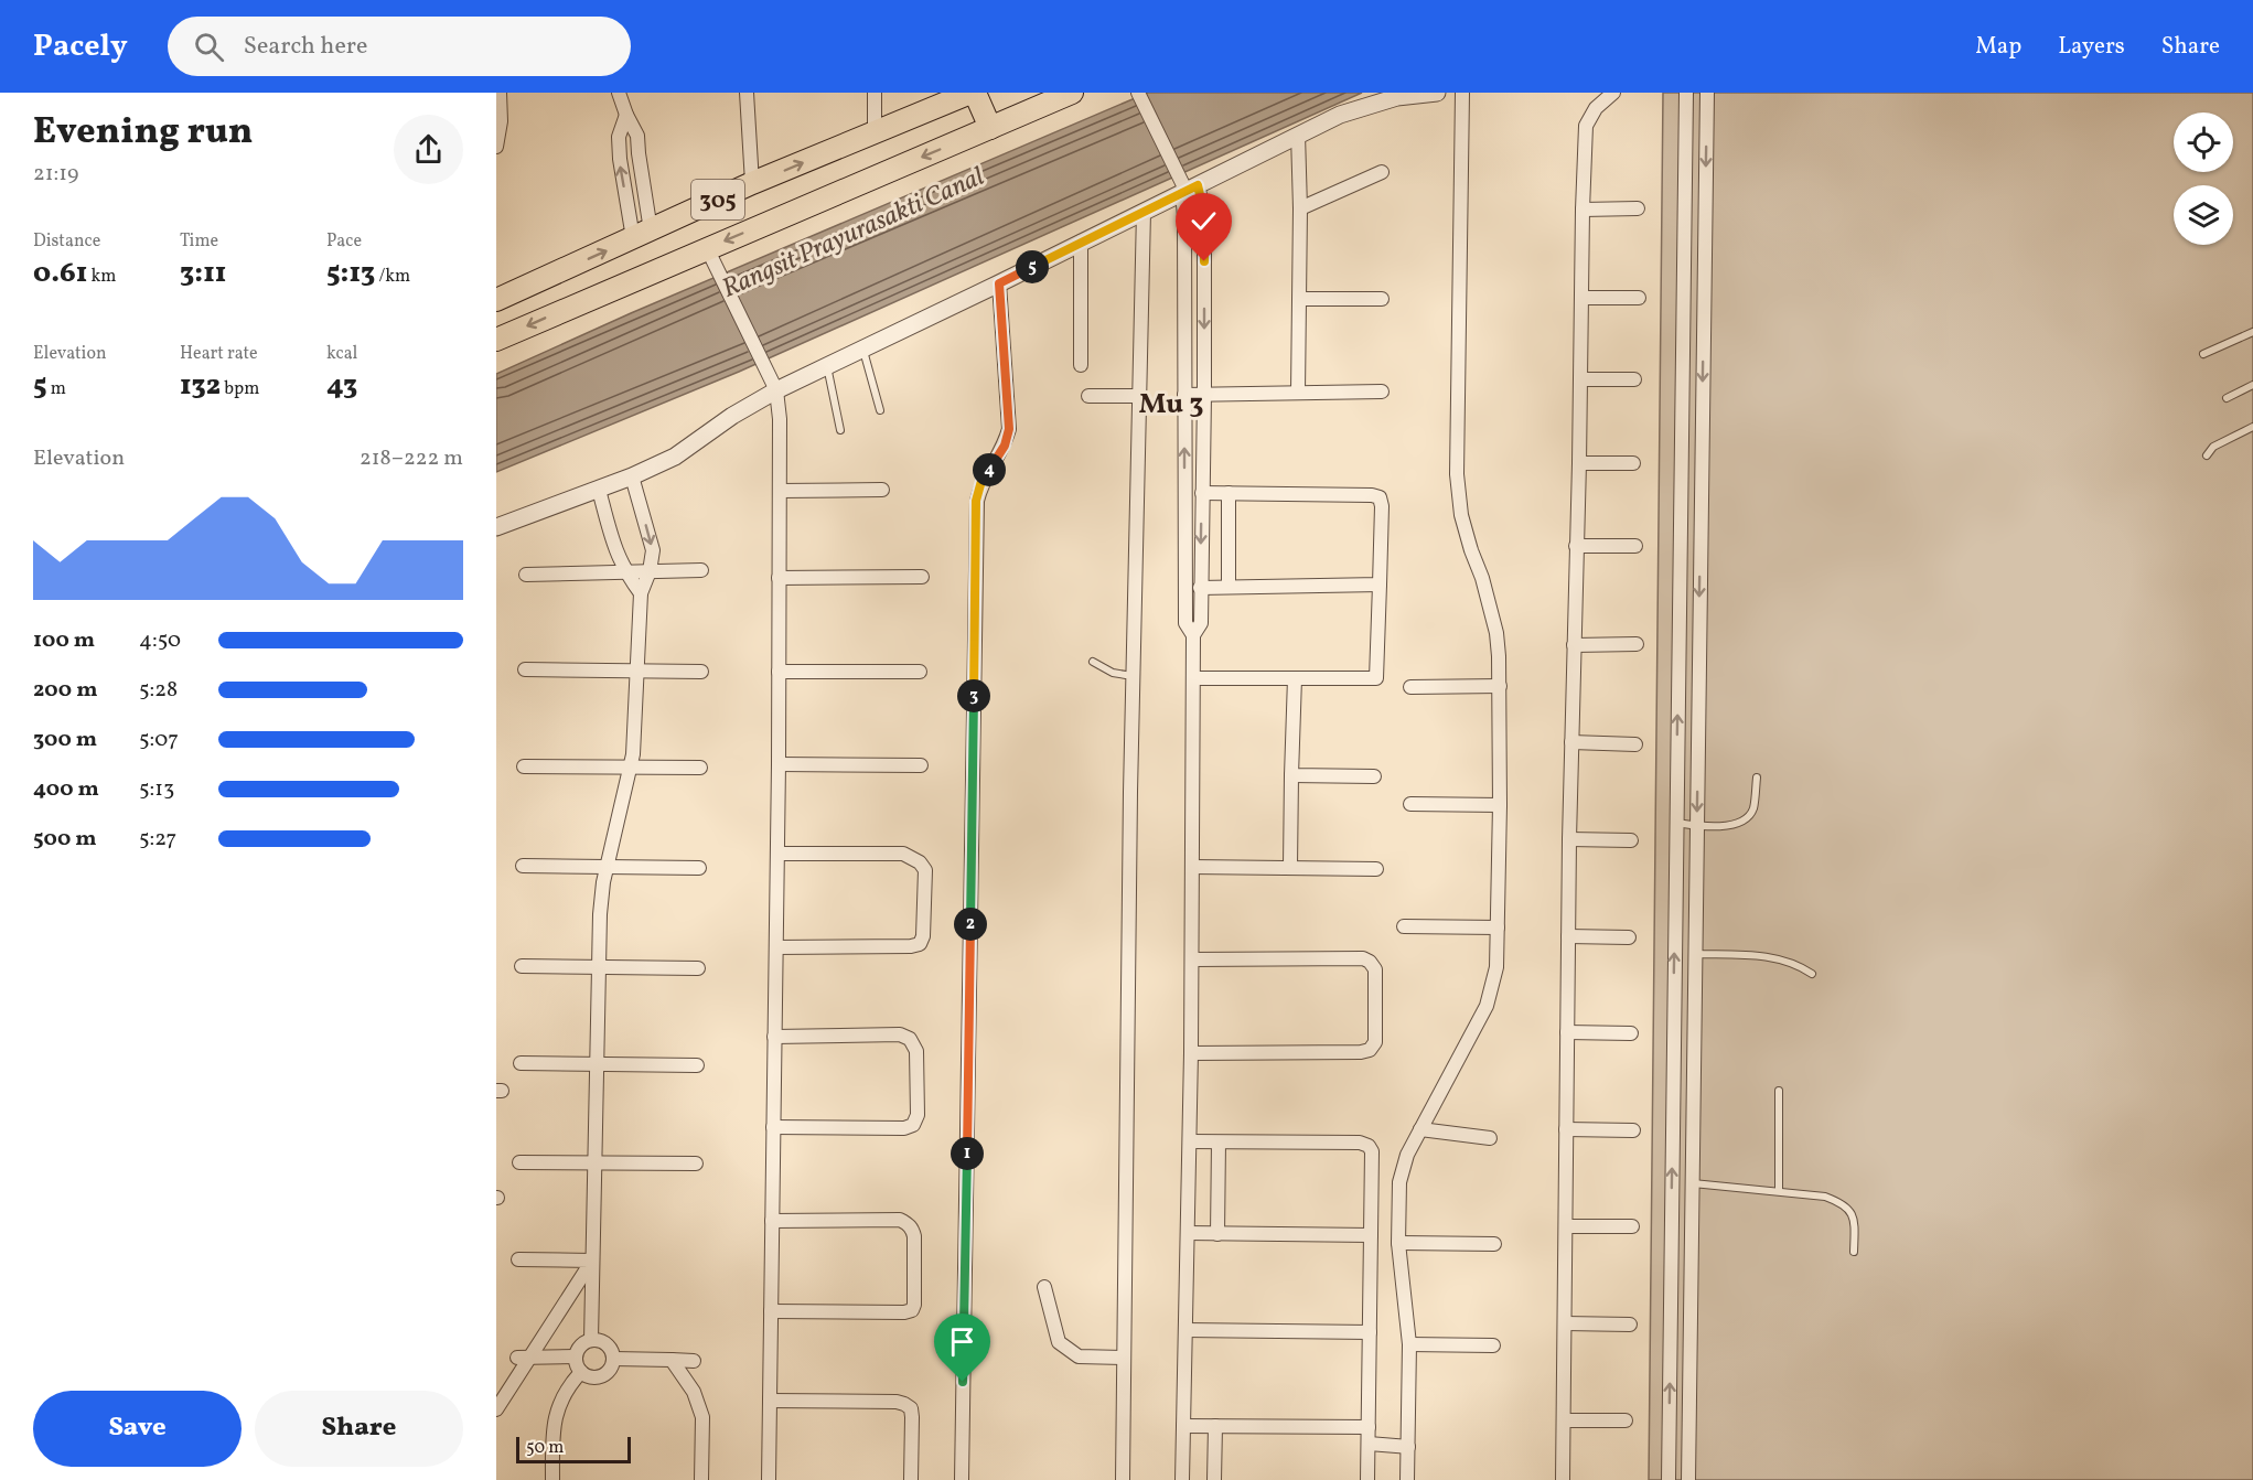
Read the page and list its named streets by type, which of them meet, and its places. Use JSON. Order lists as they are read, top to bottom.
{
  "streets": {
    "main road": ["305"]
  },
  "districts": ["Mu 3"],
  "water": ["Rangsit Prayurasakti Canal"],
  "scale_bar": "50 m",
  "page": {
    "header": "Pacely",
    "search": "Search here",
    "nav": ["Map", "Layers", "Share"],
    "heading": ["Evening run", "21:19"],
    "stats": [
      ["Distance", "0.61 km"],
      ["Time", "3:11"],
      ["Pace", "5:13 /km"],
      ["Elevation", "5 m"],
      ["Heart rate", "132 bpm"],
      ["kcal", "43"]
    ],
    "pins": [
      "5",
      "4",
      "3",
      "2",
      "1"
    ],
    "chart": ["Elevation", "218–222 m"],
    "list": [
      {
        "name": "100 m",
        "note": "4:50"
      },
      {
        "name": "200 m",
        "note": "5:28"
      },
      {
        "name": "300 m",
        "note": "5:07"
      },
      {
        "name": "400 m",
        "note": "5:13"
      },
      {
        "name": "500 m",
        "note": "5:27"
      }
    ],
    "buttons": ["Save", "Share"],
    "scale": "50 m"
  }
}
